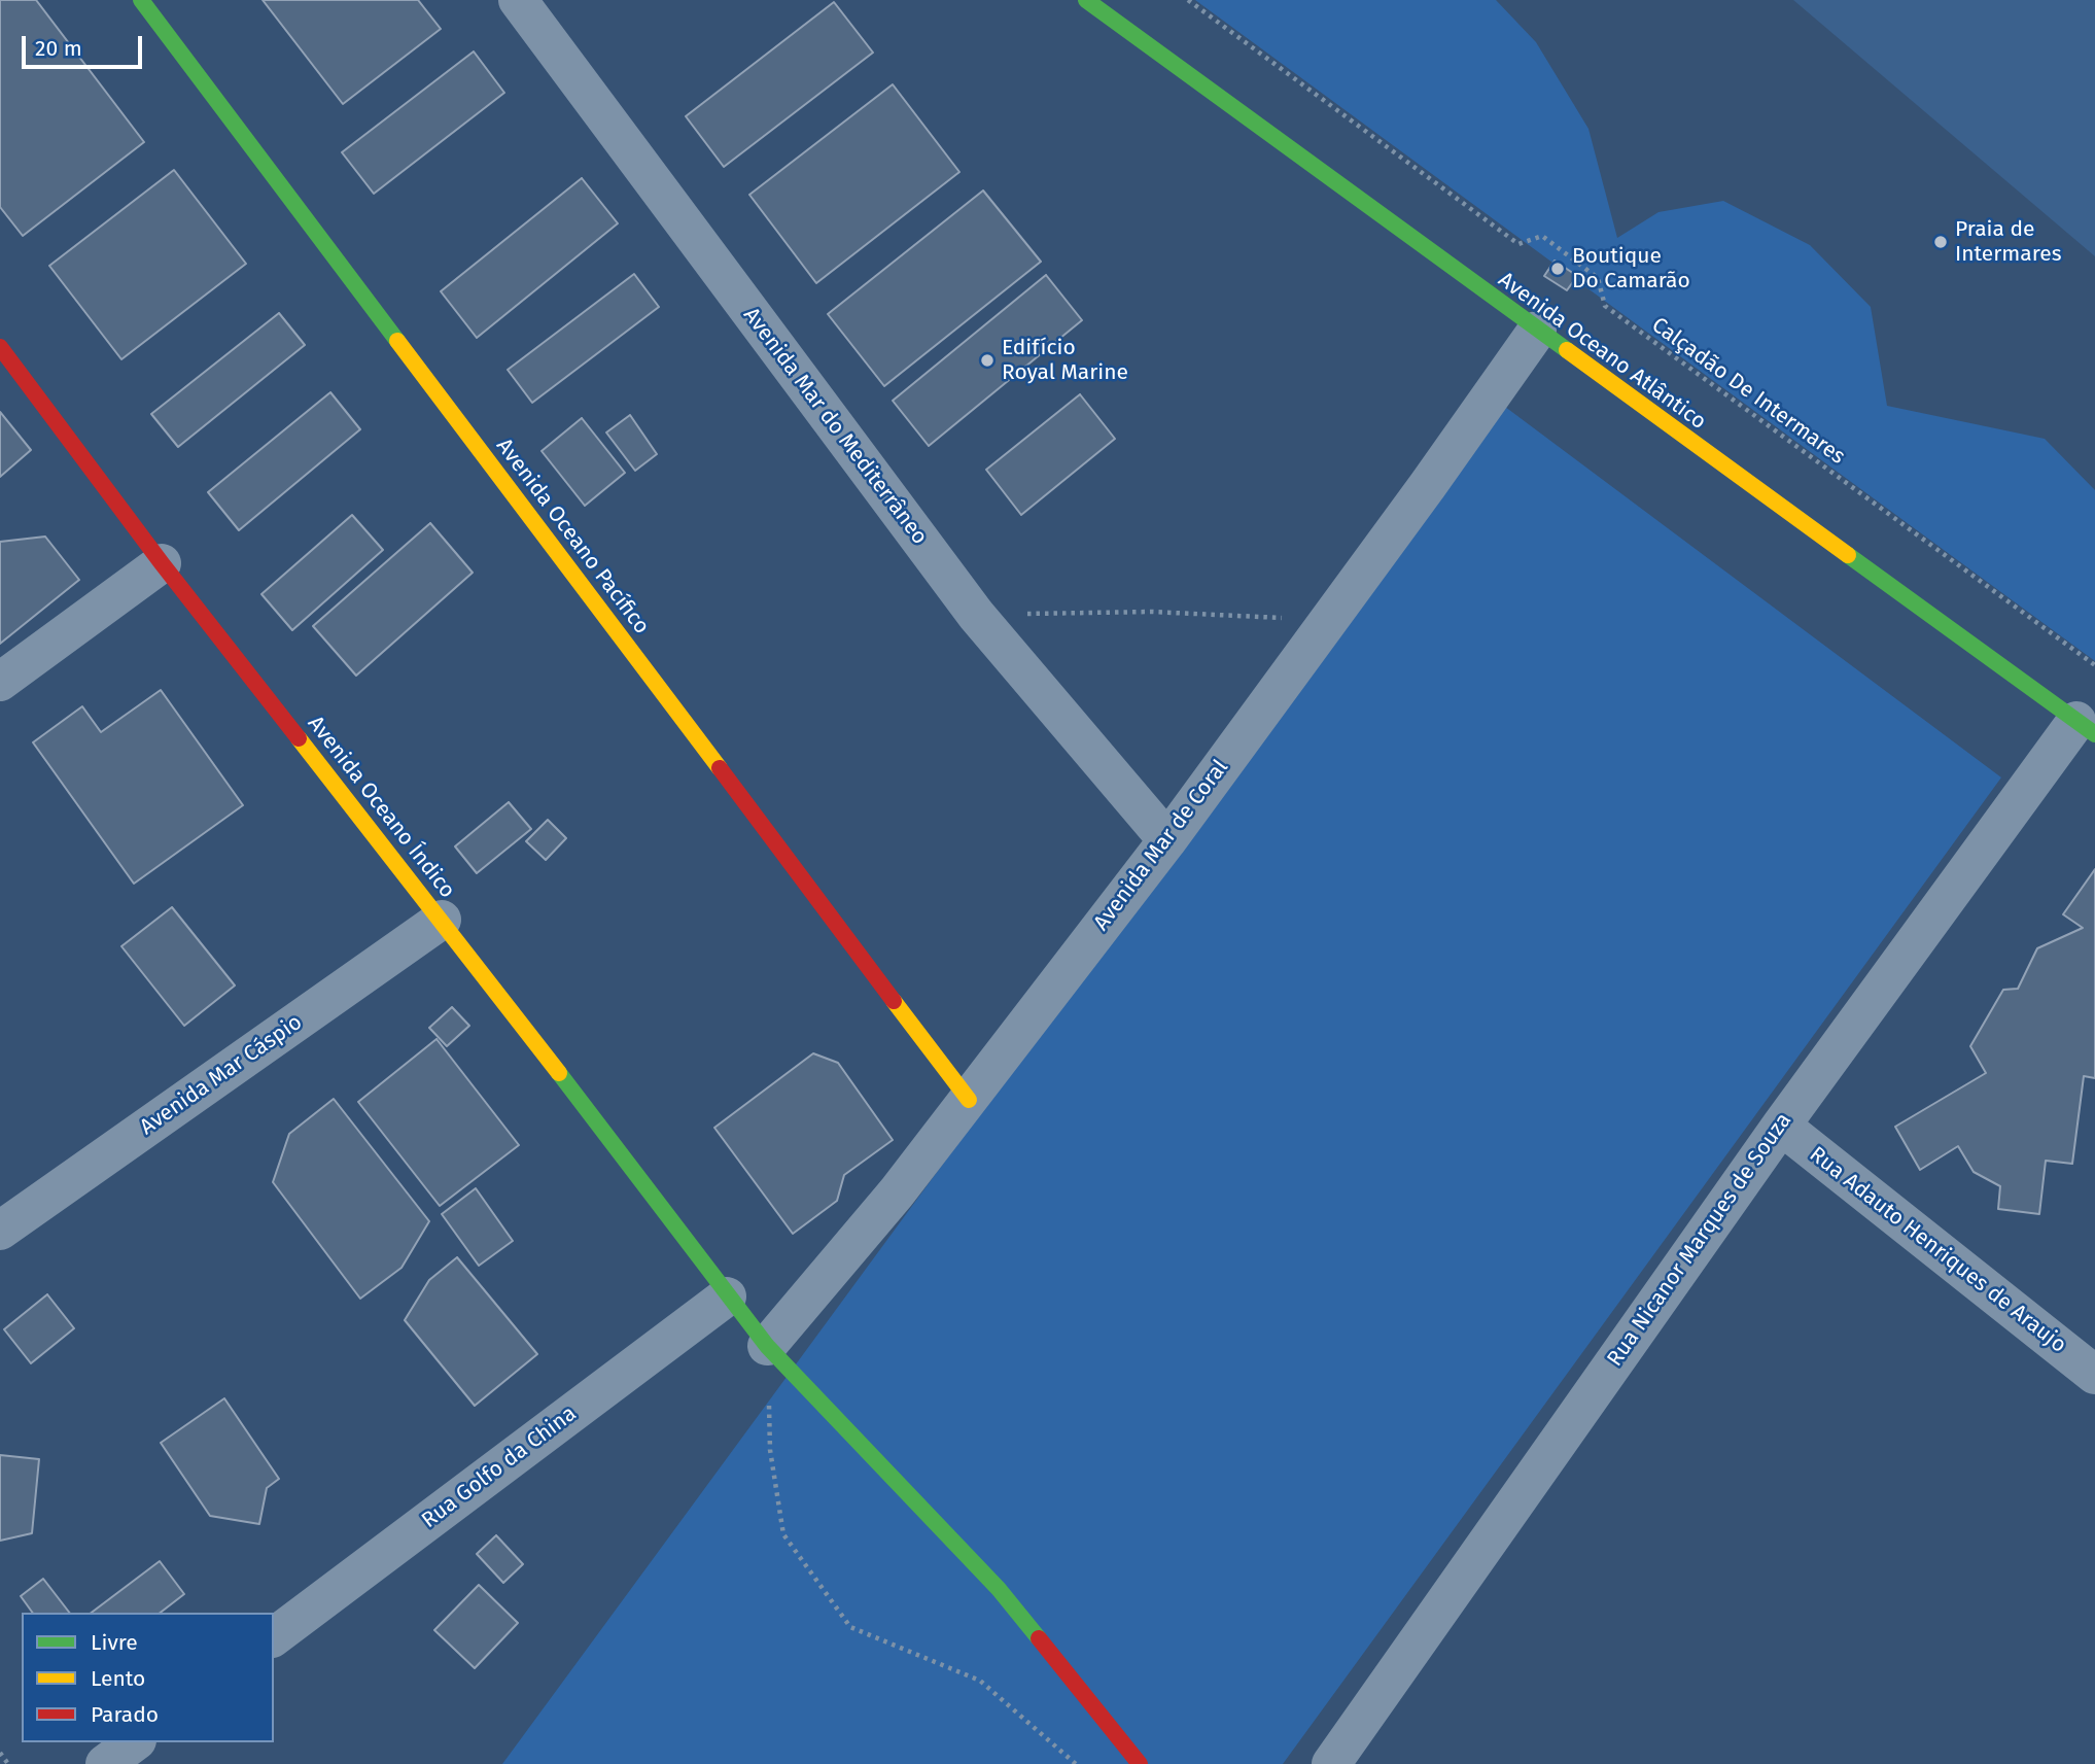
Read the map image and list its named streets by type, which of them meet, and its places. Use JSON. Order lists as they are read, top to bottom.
{
  "streets": {
    "street": [
      "Avenida Oceano Atlântico",
      "Avenida Mar do Mediterrâneo",
      "Avenida Oceano Pacífico",
      "Avenida Oceano Índico",
      "Avenida Mar de Coral",
      "Avenida Mar Cáspio",
      "Rua Nicanor Marques de Souza",
      "Rua Adauto Henriques de Araujo",
      "Rua Golfo da China"
    ],
    "path": ["Calçadão De Intermares"]
  },
  "crossings": [
    ["Avenida Oceano Atlântico", "Avenida Mar de Coral"],
    ["Avenida Oceano Atlântico", "Rua Nicanor Marques de Souza"],
    ["Avenida Mar do Mediterrâneo", "Avenida Mar de Coral"],
    ["Avenida Oceano Pacífico", "Avenida Mar de Coral"],
    ["Avenida Oceano Índico", "Avenida Mar de Coral"],
    ["Avenida Oceano Índico", "Avenida Mar Cáspio"],
    ["Avenida Oceano Índico", "Rua Golfo da China"],
    ["Rua Nicanor Marques de Souza", "Rua Adauto Henriques de Araujo"]
  ],
  "places": ["Praia de Intermares", "Boutique Do Camarão", "Edifício Royal Marine"],
  "legend": ["Livre", "Lento", "Parado"],
  "scale_bar": "20 m"
}
